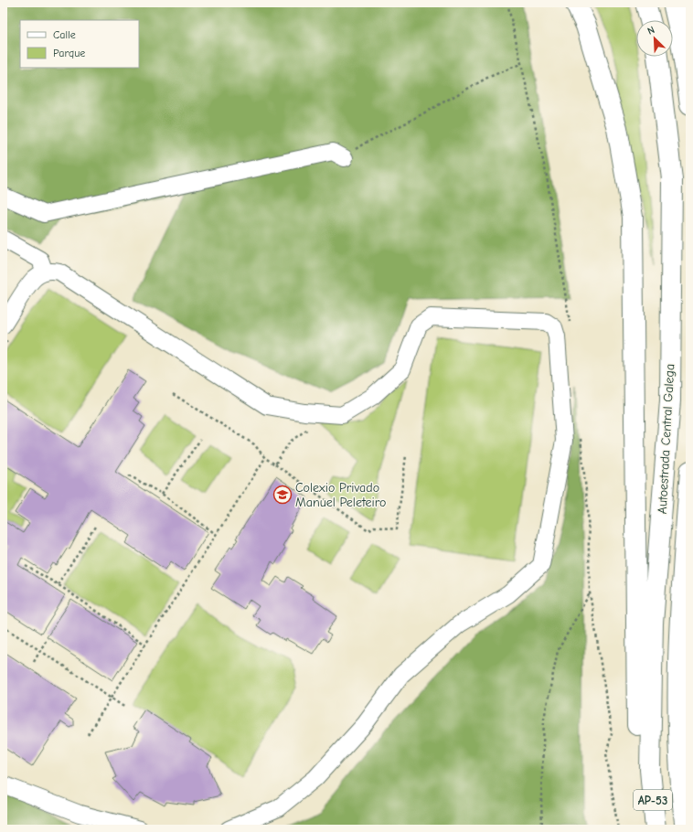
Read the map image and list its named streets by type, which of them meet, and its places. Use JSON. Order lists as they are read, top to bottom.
{
  "streets": {
    "highway": ["Autoestrada Central Galega", "AP-53"]
  },
  "places": {
    "school or university": ["Colexio Privado Manuel Peleteiro"]
  },
  "legend": ["Calle", "Parque"],
  "north": "top left"
}
